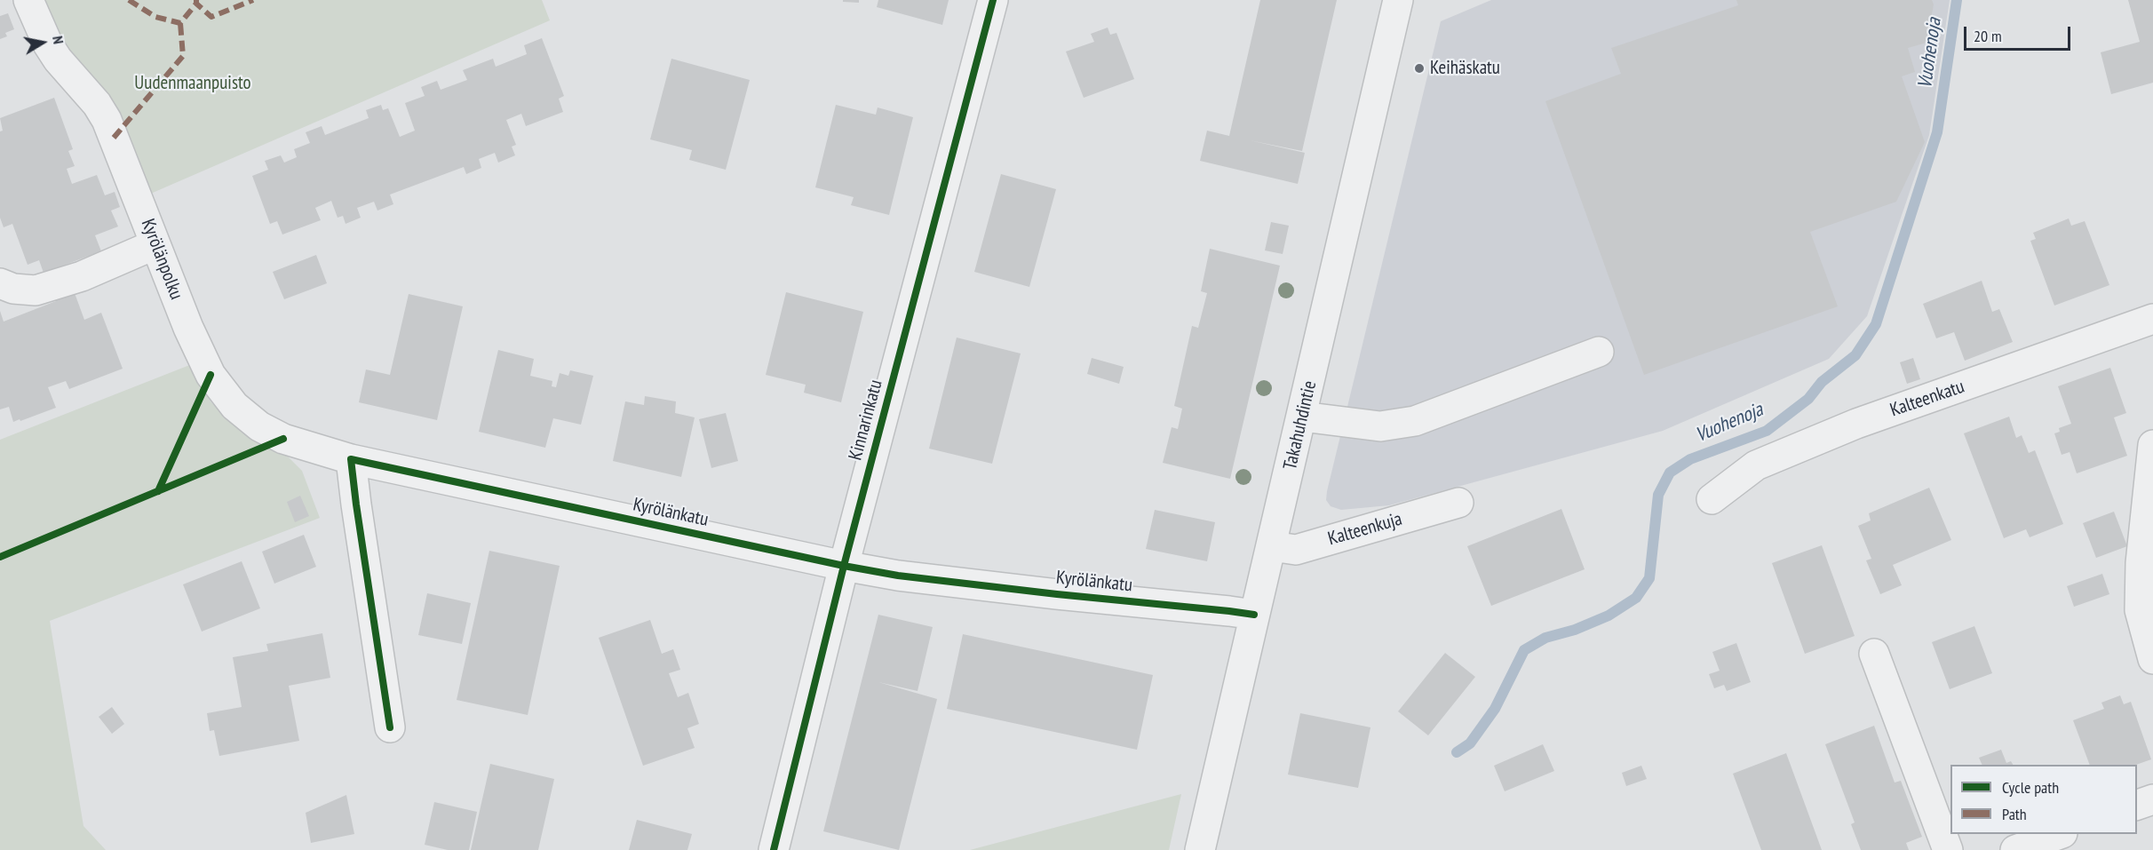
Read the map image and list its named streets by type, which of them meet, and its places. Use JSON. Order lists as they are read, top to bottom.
{
  "streets": {
    "street": [
      "Kyrölänpolku",
      "Kalteenkatu",
      "Kinnarinkatu",
      "Takahuhdintie",
      "Kyrölänkatu",
      "Kalteenkuja"
    ]
  },
  "crossings": [
    ["Kyrölänpolku", "Kyrölänkatu"],
    ["Kinnarinkatu", "Kyrölänkatu"],
    ["Takahuhdintie", "Kyrölänkatu"],
    ["Takahuhdintie", "Kalteenkuja"]
  ],
  "water": ["Vuohenoja"],
  "parks": ["Uudenmaanpuisto"],
  "places": ["Keihäskatu"],
  "legend": ["Cycle path", "Path"],
  "scale_bar": "20 m",
  "north": "right"
}
